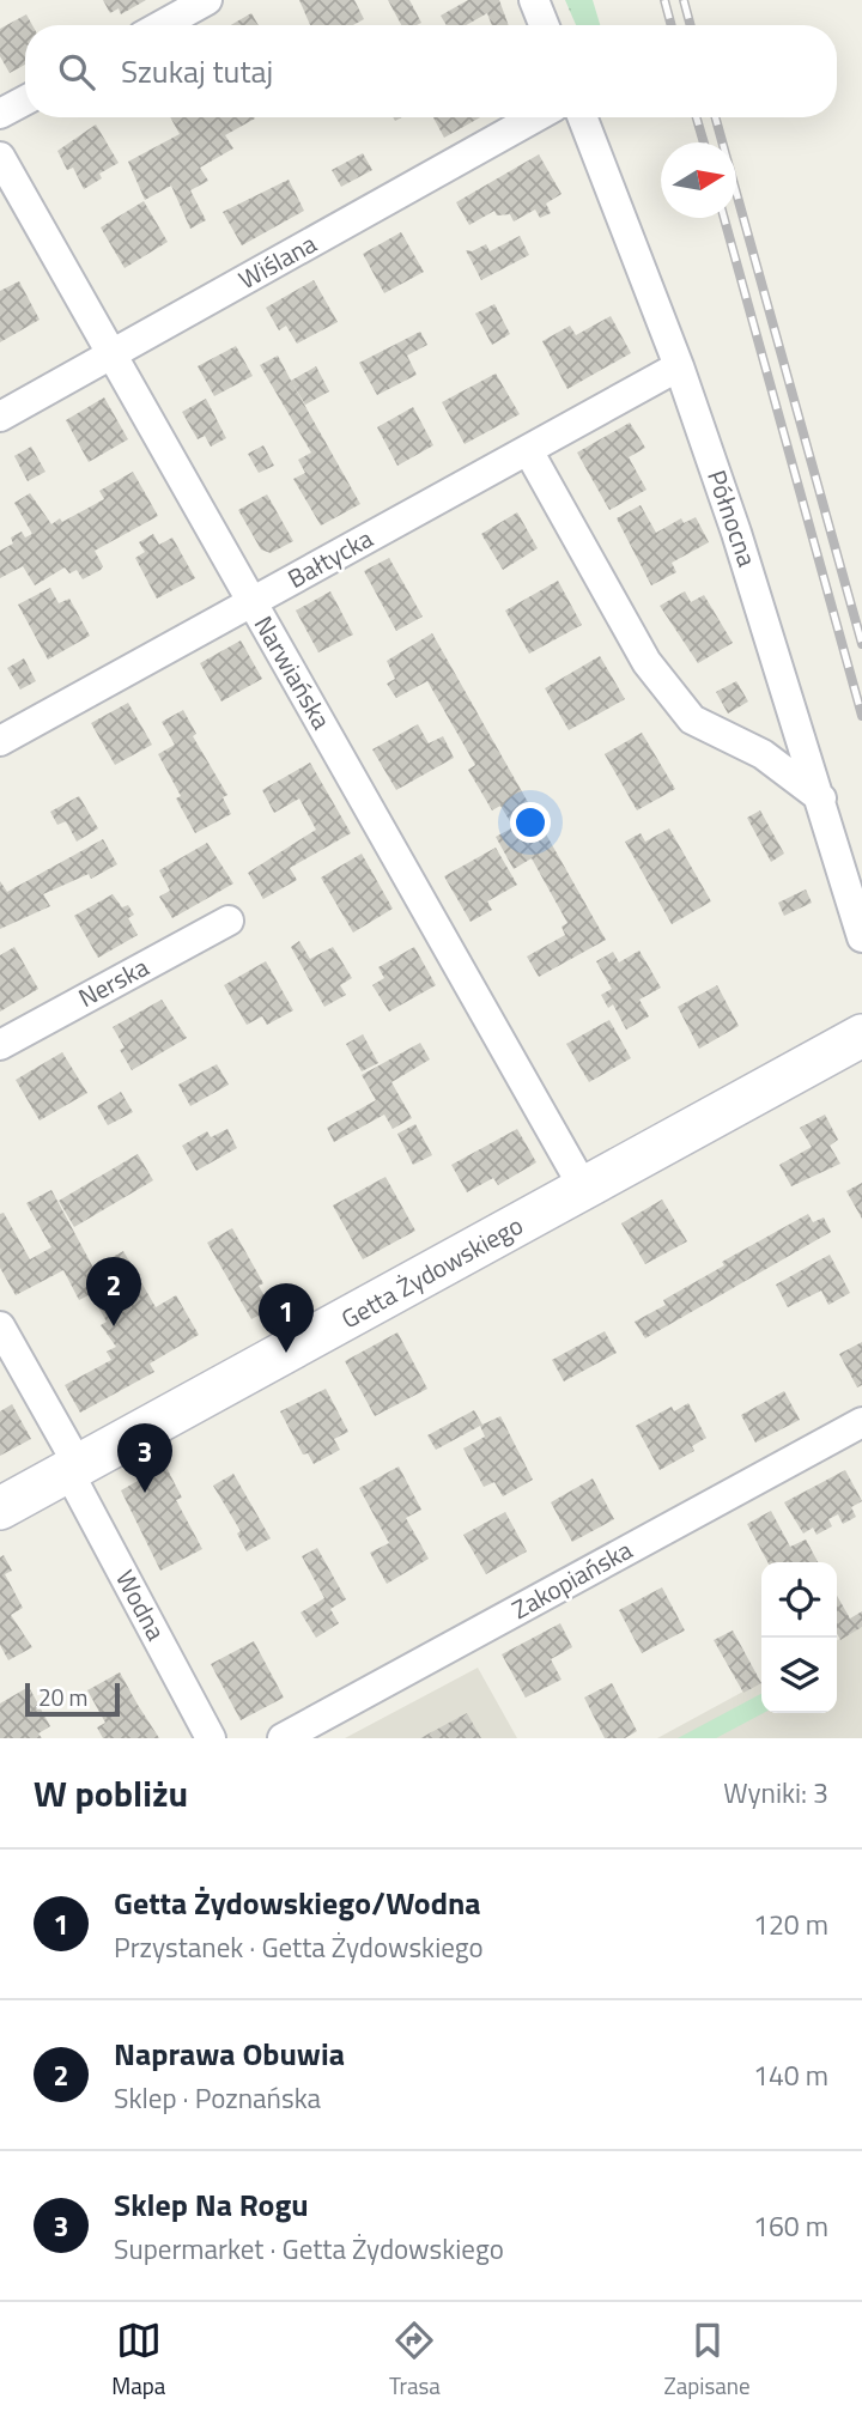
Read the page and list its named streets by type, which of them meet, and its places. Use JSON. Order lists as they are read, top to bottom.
{
  "streets": {
    "street": [
      "Wiślana",
      "Północna",
      "Bałtycka",
      "Narwiańska",
      "Nerska",
      "Getta Żydowskiego",
      "Zakopiańska",
      "Wodna"
    ]
  },
  "crossings": [
    ["Wiślana", "Narwiańska"],
    ["Północna", "Bałtycka"],
    ["Bałtycka", "Narwiańska"],
    ["Narwiańska", "Getta Żydowskiego"],
    ["Getta Żydowskiego", "Wodna"]
  ],
  "scale_bar": "20 m",
  "north": "right",
  "page": {
    "search": "Szukaj tutaj",
    "pins": ["2", "1", "3"],
    "scale": "20 m",
    "heading": ["W pobliżu", "Wyniki: 3"],
    "list": [
      {
        "mark": "1",
        "name": "Getta Żydowskiego/Wodna",
        "note": "Przystanek · Getta Żydowskiego",
        "value": "120 m"
      },
      {
        "mark": "2",
        "name": "Naprawa Obuwia",
        "note": "Sklep · Poznańska",
        "value": "140 m"
      },
      {
        "mark": "3",
        "name": "Sklep Na Rogu",
        "note": "Supermarket · Getta Żydowskiego",
        "value": "160 m"
      }
    ],
    "nav": ["Mapa", "Trasa", "Zapisane"]
  }
}
